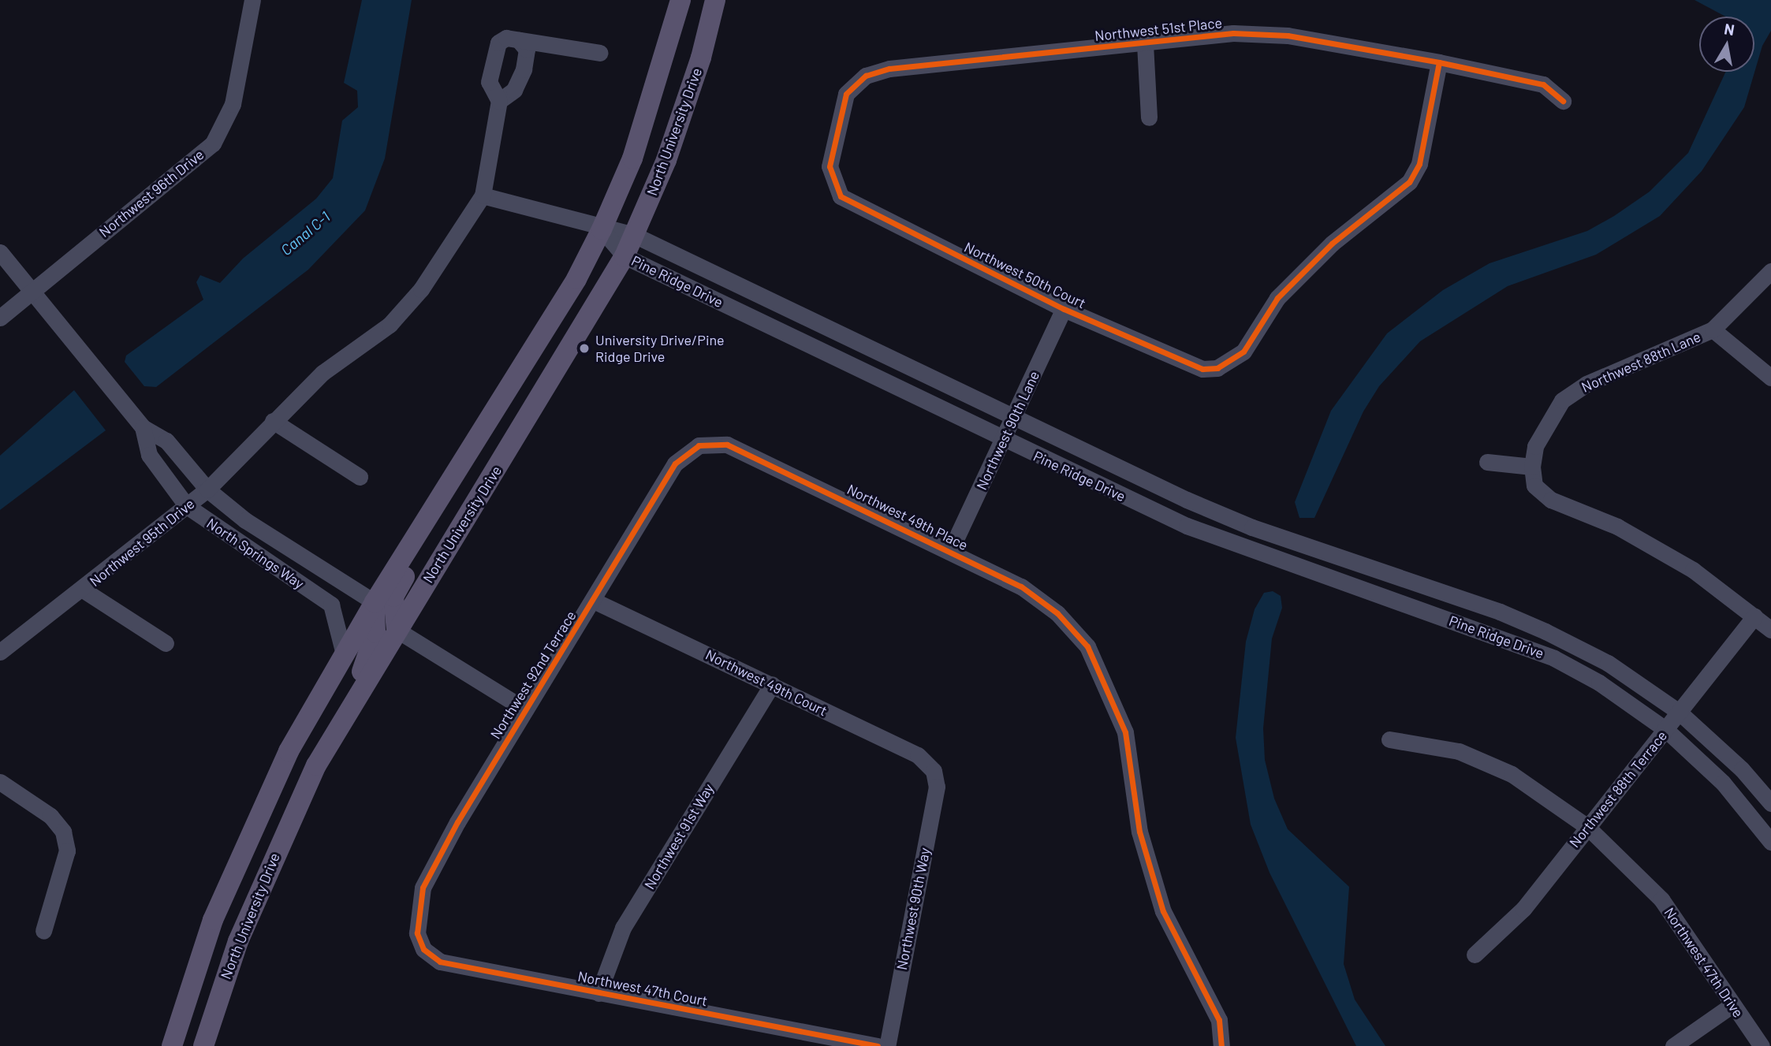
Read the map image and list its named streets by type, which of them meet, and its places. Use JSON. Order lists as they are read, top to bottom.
{
  "streets": {
    "main road": ["North University Drive"],
    "street": [
      "Northwest 51st Place",
      "Northwest 96th Drive",
      "Northwest 50th Court",
      "Pine Ridge Drive",
      "Northwest 88th Lane",
      "Northwest 90th Lane",
      "Northwest 49th Place",
      "Northwest 95th Drive",
      "North Springs Way",
      "Northwest 92nd Terrace",
      "Northwest 49th Court",
      "Northwest 88th Terrace",
      "Northwest 91st Way",
      "Northwest 90th Way",
      "Northwest 47th Drive",
      "Northwest 47th Court"
    ]
  },
  "crossings": [
    ["Northwest 51st Place", "Northwest 50th Court"],
    ["North University Drive", "Pine Ridge Drive"],
    ["Northwest 96th Drive", "North Springs Way"],
    ["Northwest 50th Court", "Northwest 90th Lane"],
    ["Pine Ridge Drive", "Northwest 90th Lane"],
    ["Pine Ridge Drive", "Northwest 88th Terrace"],
    ["Northwest 90th Lane", "Northwest 49th Place"],
    ["Northwest 49th Place", "Northwest 92nd Terrace"],
    ["Northwest 95th Drive", "North Springs Way"],
    ["Northwest 92nd Terrace", "Northwest 49th Court"],
    ["Northwest 92nd Terrace", "Northwest 47th Court"],
    ["Northwest 49th Court", "Northwest 91st Way"],
    ["Northwest 49th Court", "Northwest 90th Way"],
    ["Northwest 88th Terrace", "Northwest 47th Drive"],
    ["Northwest 91st Way", "Northwest 47th Court"]
  ],
  "water": ["Canal C-1"],
  "places": ["University Drive/Pine Ridge Drive"],
  "north": "top"
}
